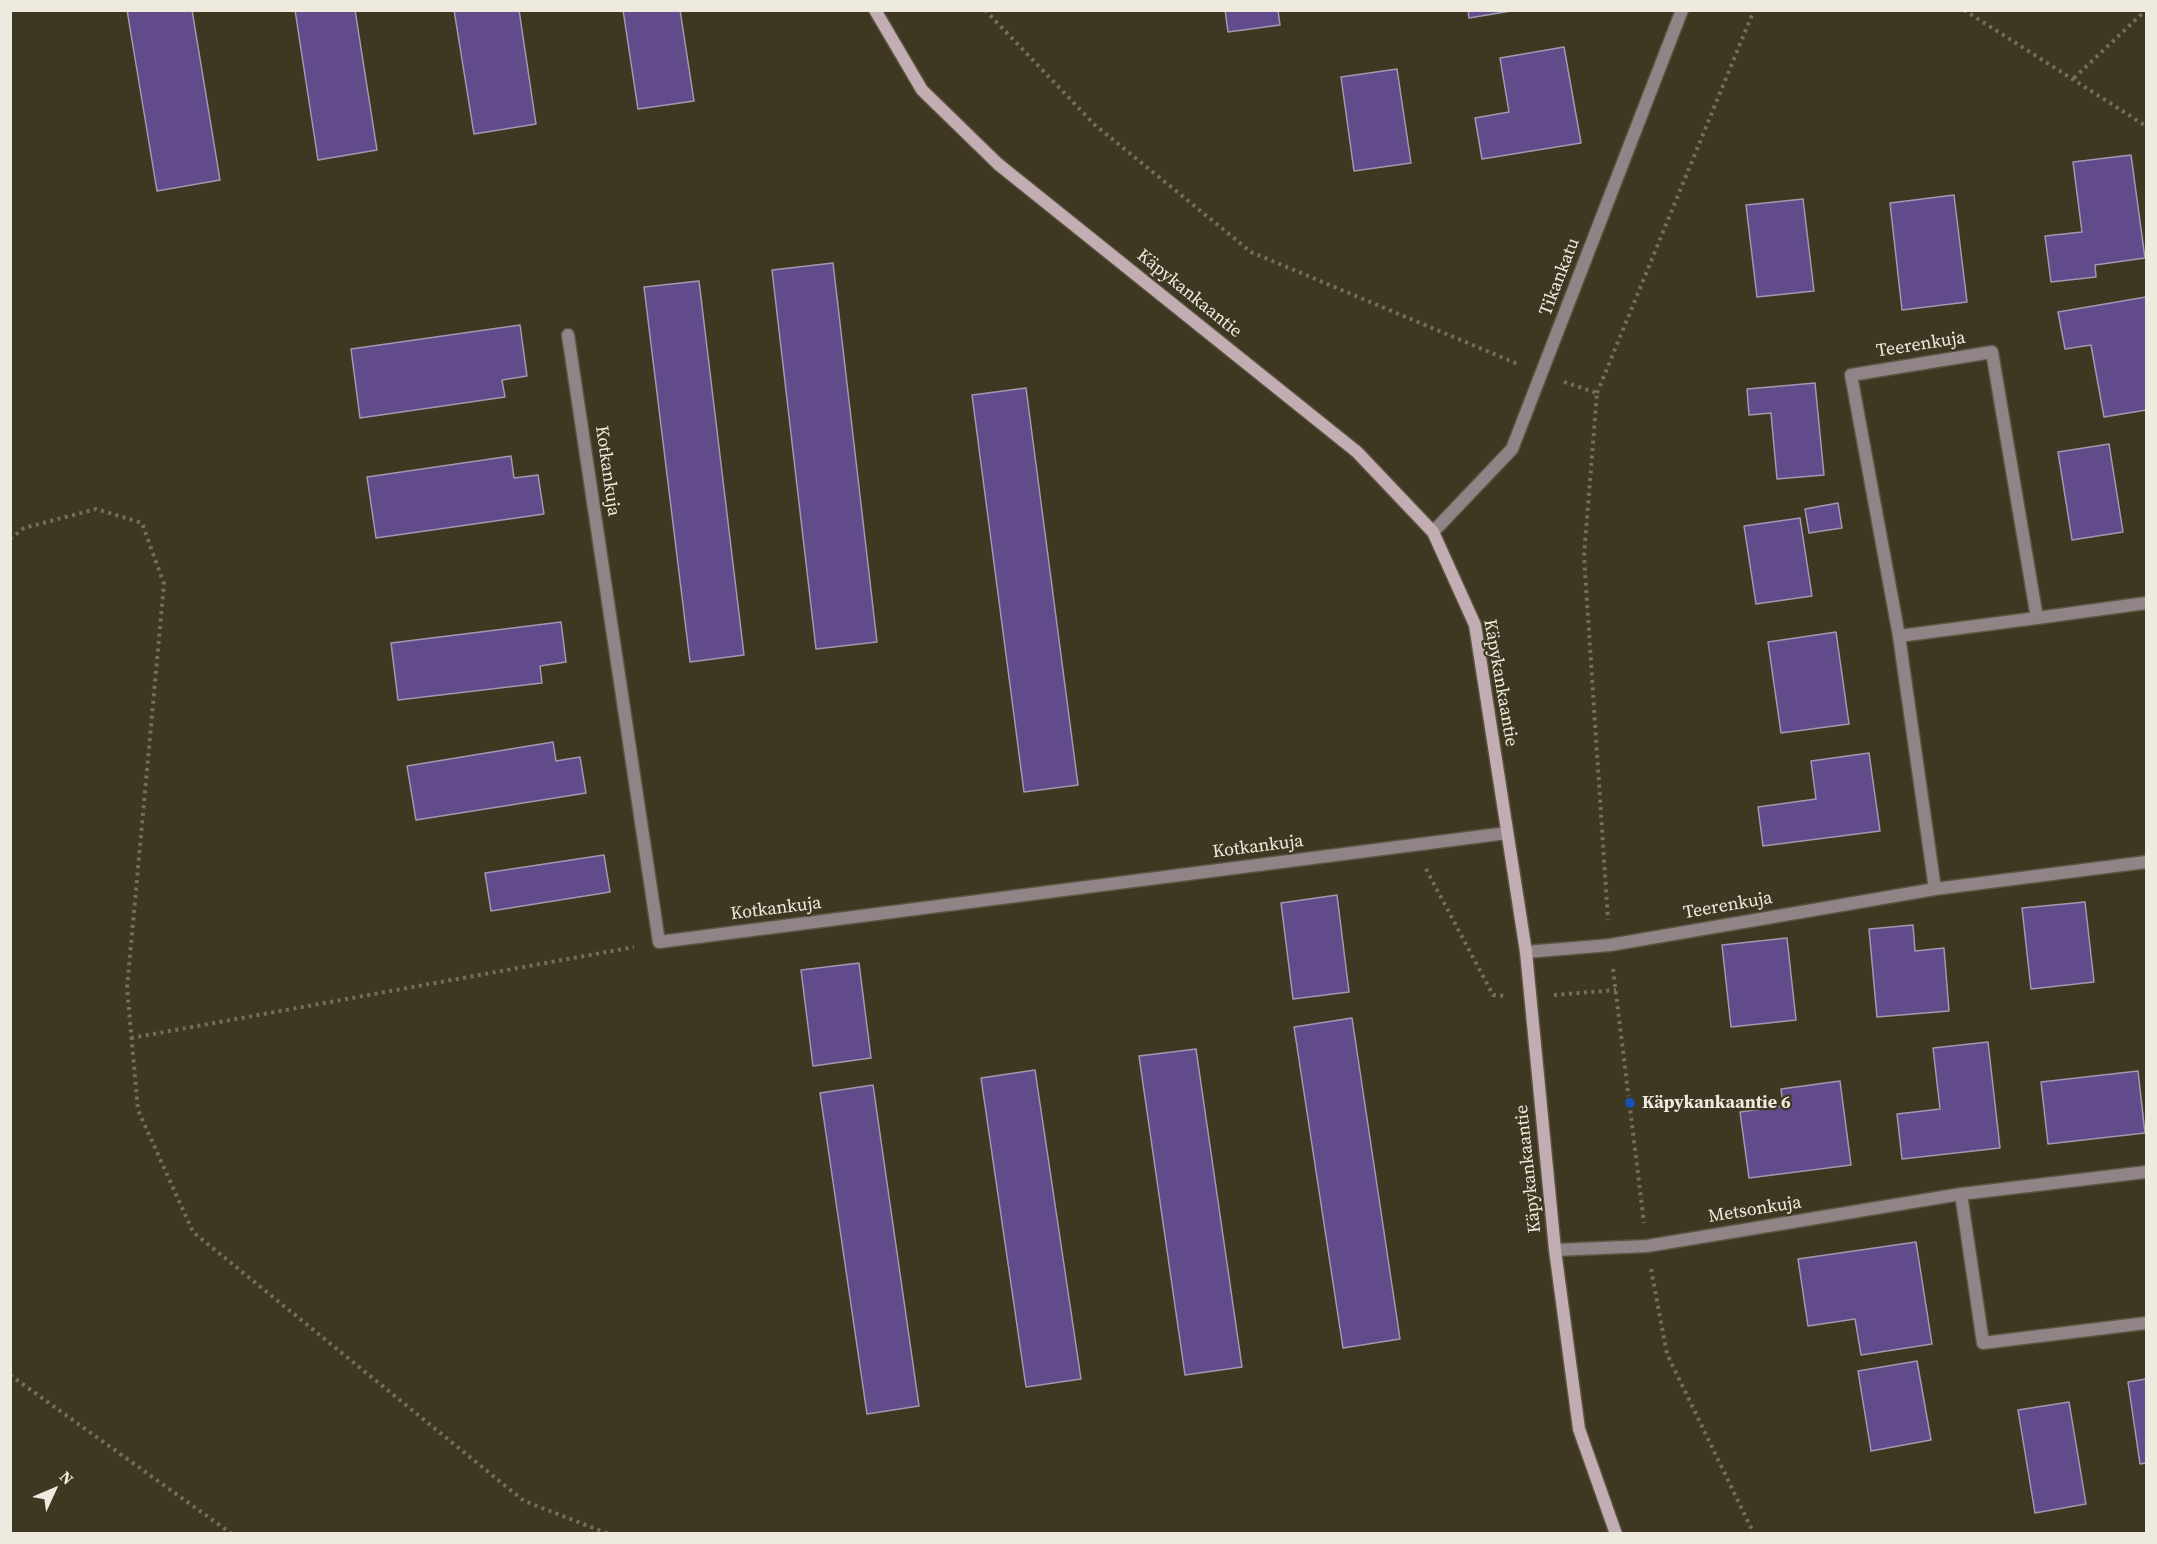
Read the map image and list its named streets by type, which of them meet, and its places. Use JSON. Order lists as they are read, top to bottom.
{
  "streets": {
    "street": [
      "Tikankatu",
      "Käpykankaantie",
      "Teerenkuja",
      "Kotkankuja",
      "Metsonkuja"
    ]
  },
  "crossings": [
    ["Tikankatu", "Käpykankaantie"],
    ["Käpykankaantie", "Teerenkuja"],
    ["Käpykankaantie", "Kotkankuja"],
    ["Käpykankaantie", "Metsonkuja"]
  ],
  "places": ["Käpykankaantie 6"],
  "north": "top right"
}
